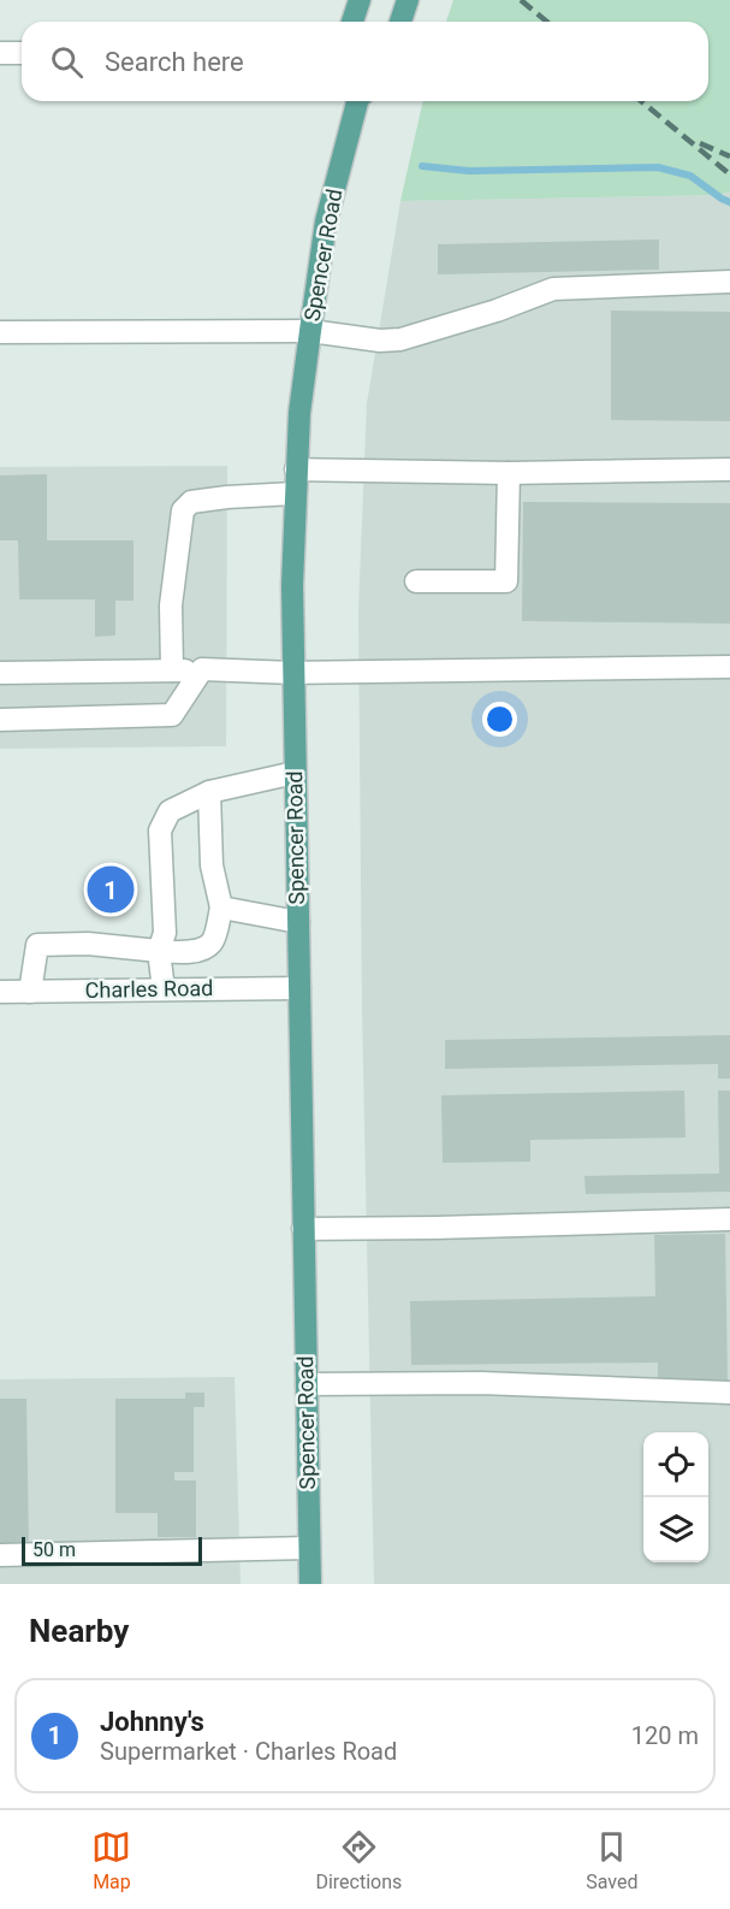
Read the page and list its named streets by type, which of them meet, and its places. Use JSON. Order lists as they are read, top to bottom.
{
  "streets": {
    "main road": ["Spencer Road"],
    "street": ["Charles Road"]
  },
  "crossings": [
    ["Spencer Road", "Charles Road"]
  ],
  "scale_bar": "50 m",
  "page": {
    "search": "Search here",
    "pins": "1",
    "scale": "50 m",
    "heading": "Nearby",
    "list": [
      {
        "mark": "1",
        "name": "Johnny's",
        "note": "Supermarket · Charles Road",
        "value": "120 m"
      }
    ],
    "nav": ["Map", "Directions", "Saved"]
  }
}
